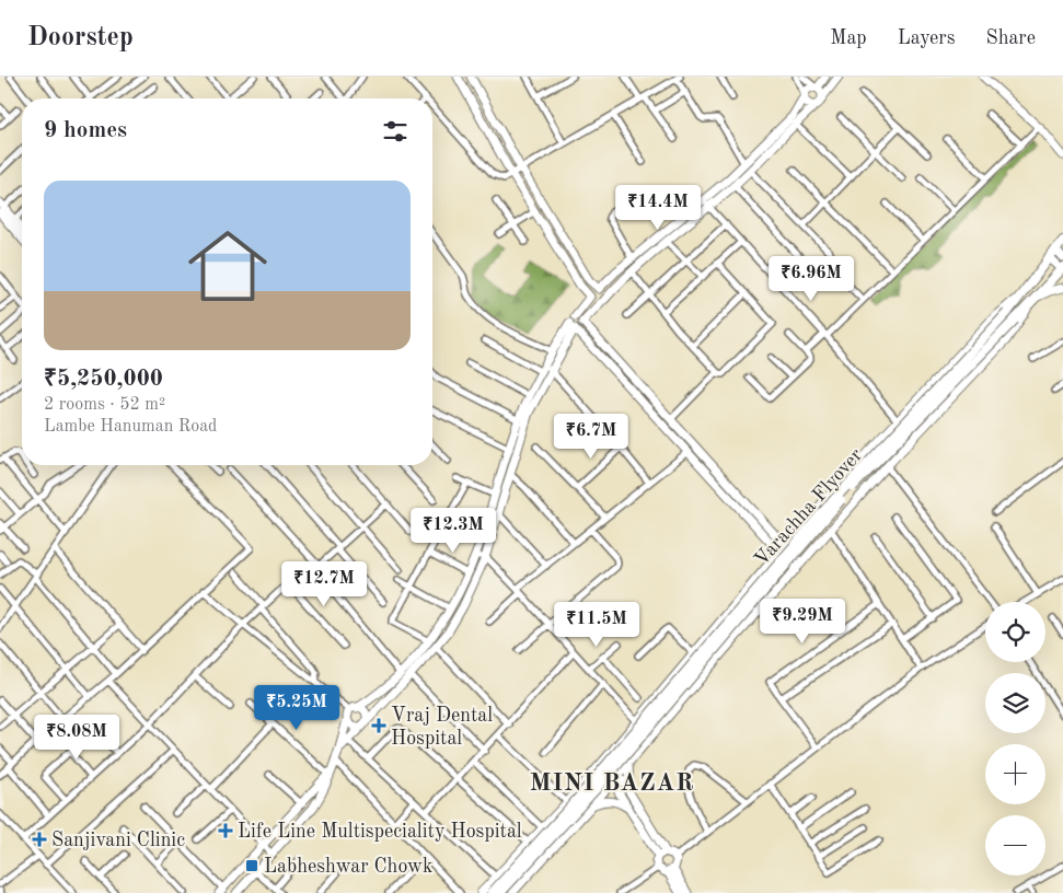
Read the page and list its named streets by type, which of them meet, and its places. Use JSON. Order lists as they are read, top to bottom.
{
  "streets": {
    "main road": ["Varachha Flyover"]
  },
  "districts": ["MINI BAZAR"],
  "places": {
    "health": ["Vraj Dental Hospital", "Life Line Multispeciality Hospital", "Sanjivani Clinic"],
    "transit": ["Labheshwar Chowk"]
  },
  "page": {
    "header": "Doorstep",
    "nav": ["Map", "Layers", "Share"],
    "heading": "9 homes",
    "list": [
      {
        "name": "₹5,250,000",
        "note": "2 rooms · 52 m² · Lambe Hanuman Road"
      }
    ],
    "price": [
      "₹14.4M",
      "₹6.96M",
      "₹6.7M",
      "₹12.3M",
      "₹12.7M",
      "₹9.29M",
      "₹11.5M",
      "₹5.25M",
      "₹8.08M"
    ],
    "map_buttons": ["+", "−"]
  }
}
